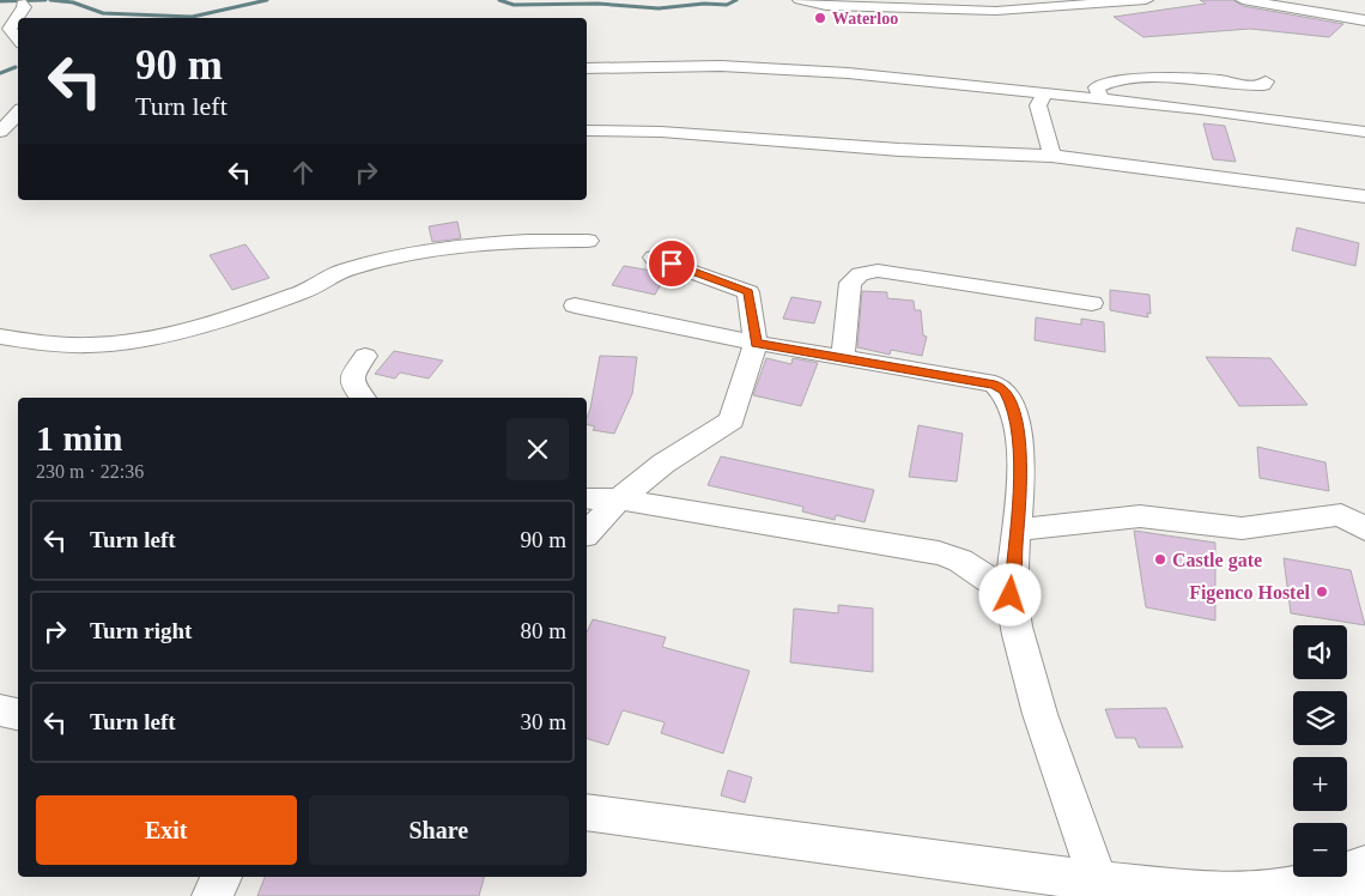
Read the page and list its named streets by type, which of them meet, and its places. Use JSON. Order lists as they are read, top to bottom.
{
  "places": ["Waterloo", "Castle gate", "Figenco Hostel"],
  "page": {
    "turn": ["90 m", "Turn left"],
    "heading": ["1 min", "230 m · 22:36"],
    "list": [
      {
        "name": "Turn left",
        "value": "90 m"
      },
      {
        "name": "Turn right",
        "value": "80 m"
      },
      {
        "name": "Turn left",
        "value": "30 m"
      }
    ],
    "map_buttons": ["+", "−"],
    "buttons": ["Exit", "Share"]
  }
}
